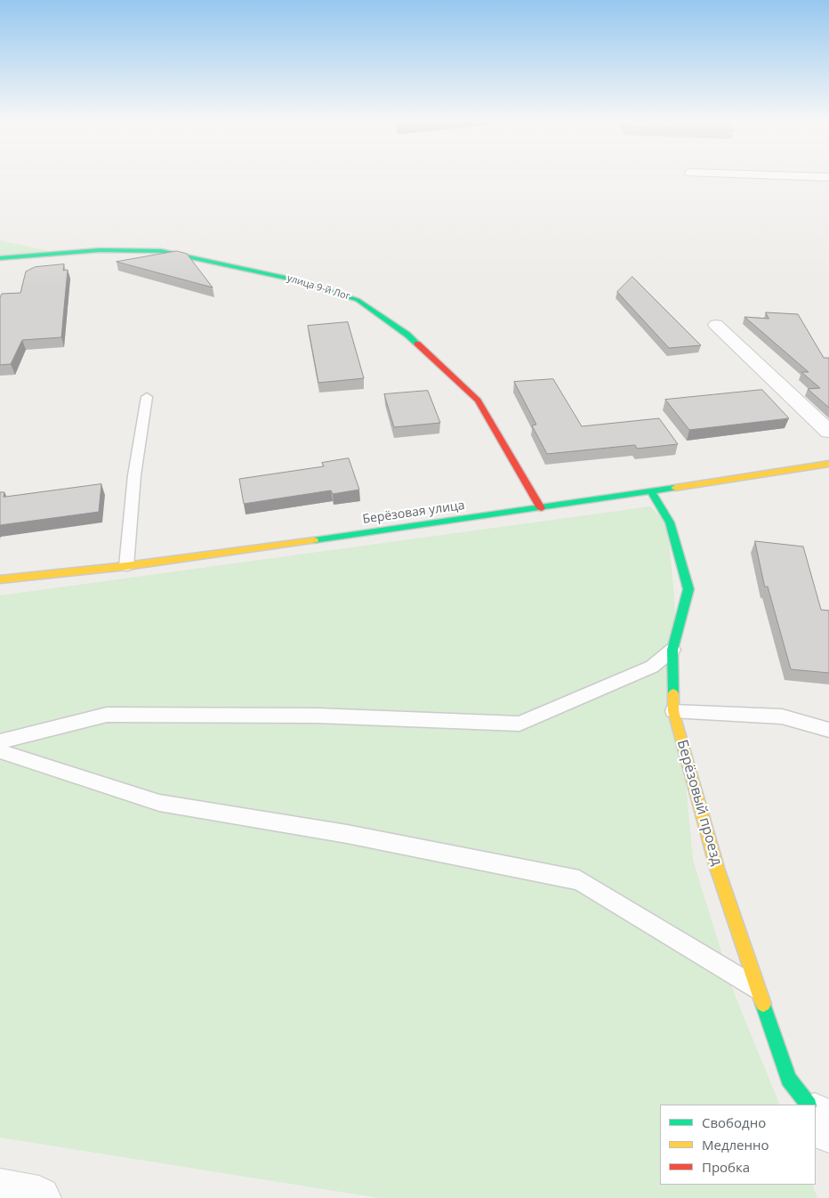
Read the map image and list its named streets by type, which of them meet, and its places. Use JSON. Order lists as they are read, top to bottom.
{
  "streets": {
    "street": ["улица 9-й Лог", "Берёзовая улица", "Берёзовый проезд"]
  },
  "crossings": [
    ["улица 9-й Лог", "Берёзовая улица"],
    ["Берёзовая улица", "Берёзовый проезд"]
  ],
  "legend": ["Свободно", "Медленно", "Пробка"]
}
